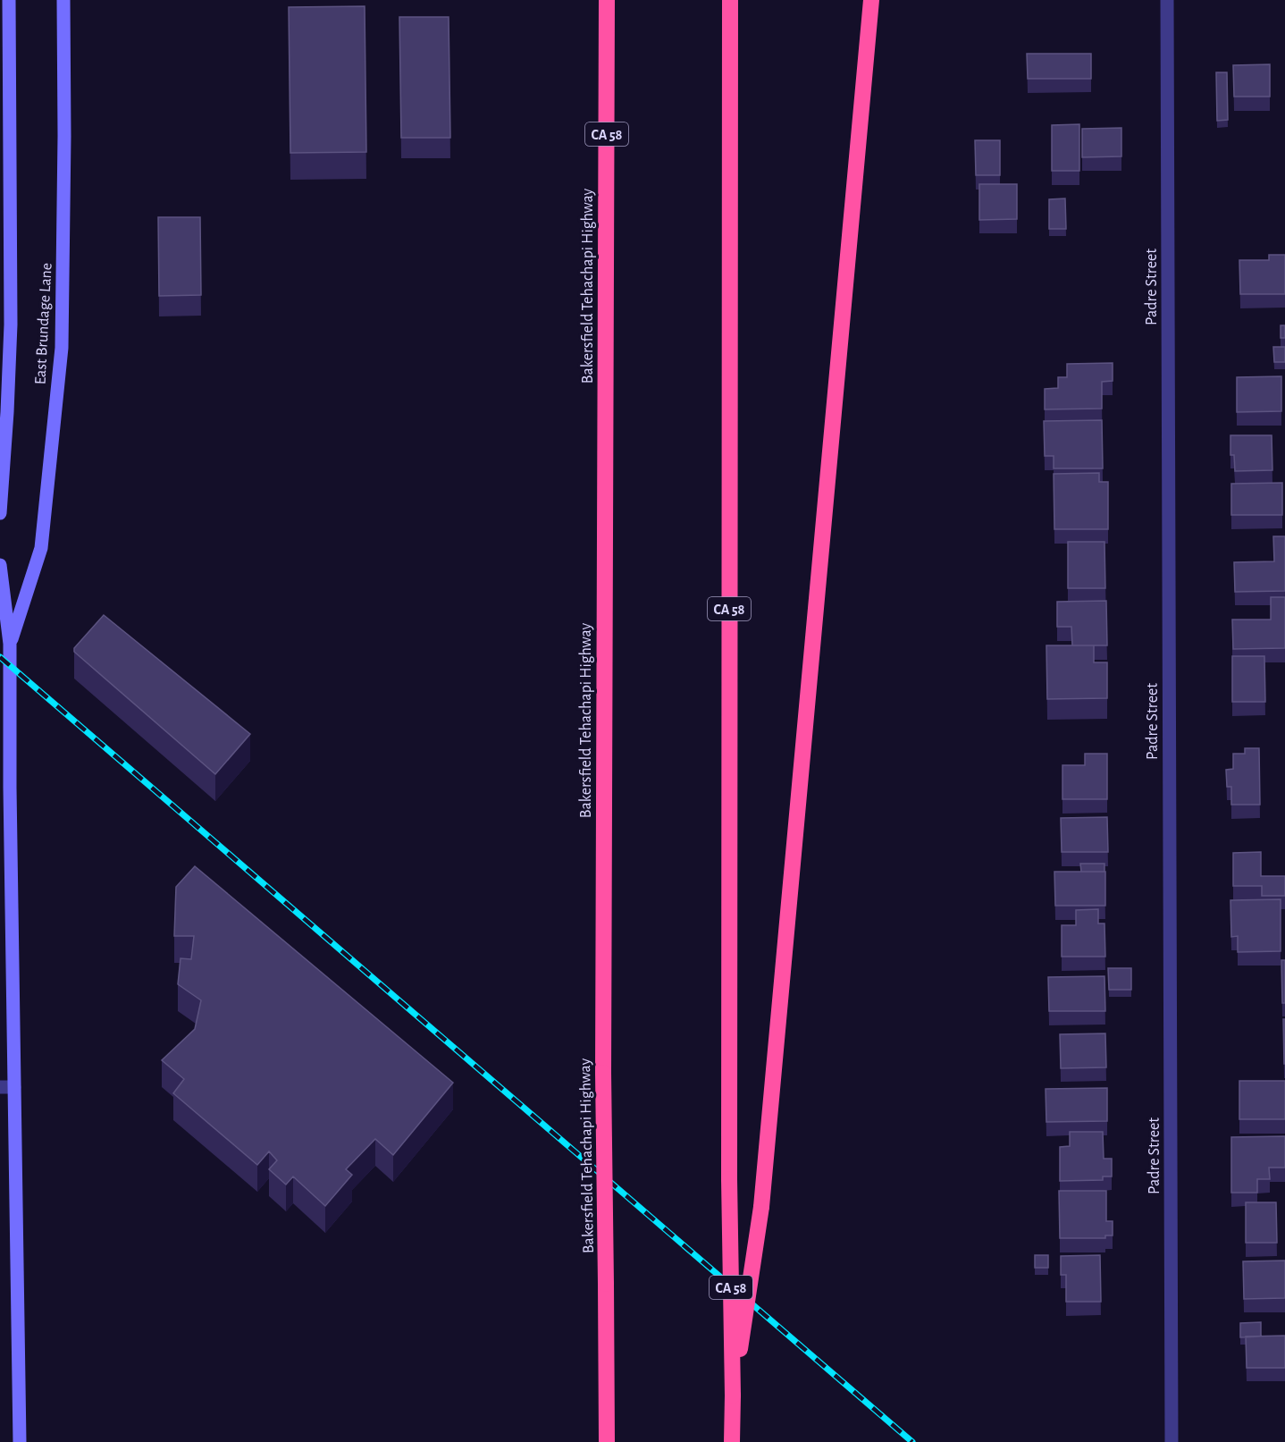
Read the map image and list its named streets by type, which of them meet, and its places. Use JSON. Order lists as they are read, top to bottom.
{
  "streets": {
    "highway": ["CA 58", "Bakersfield Tehachapi Highway"],
    "main road": ["East Brundage Lane"],
    "street": ["Padre Street"]
  }
}
